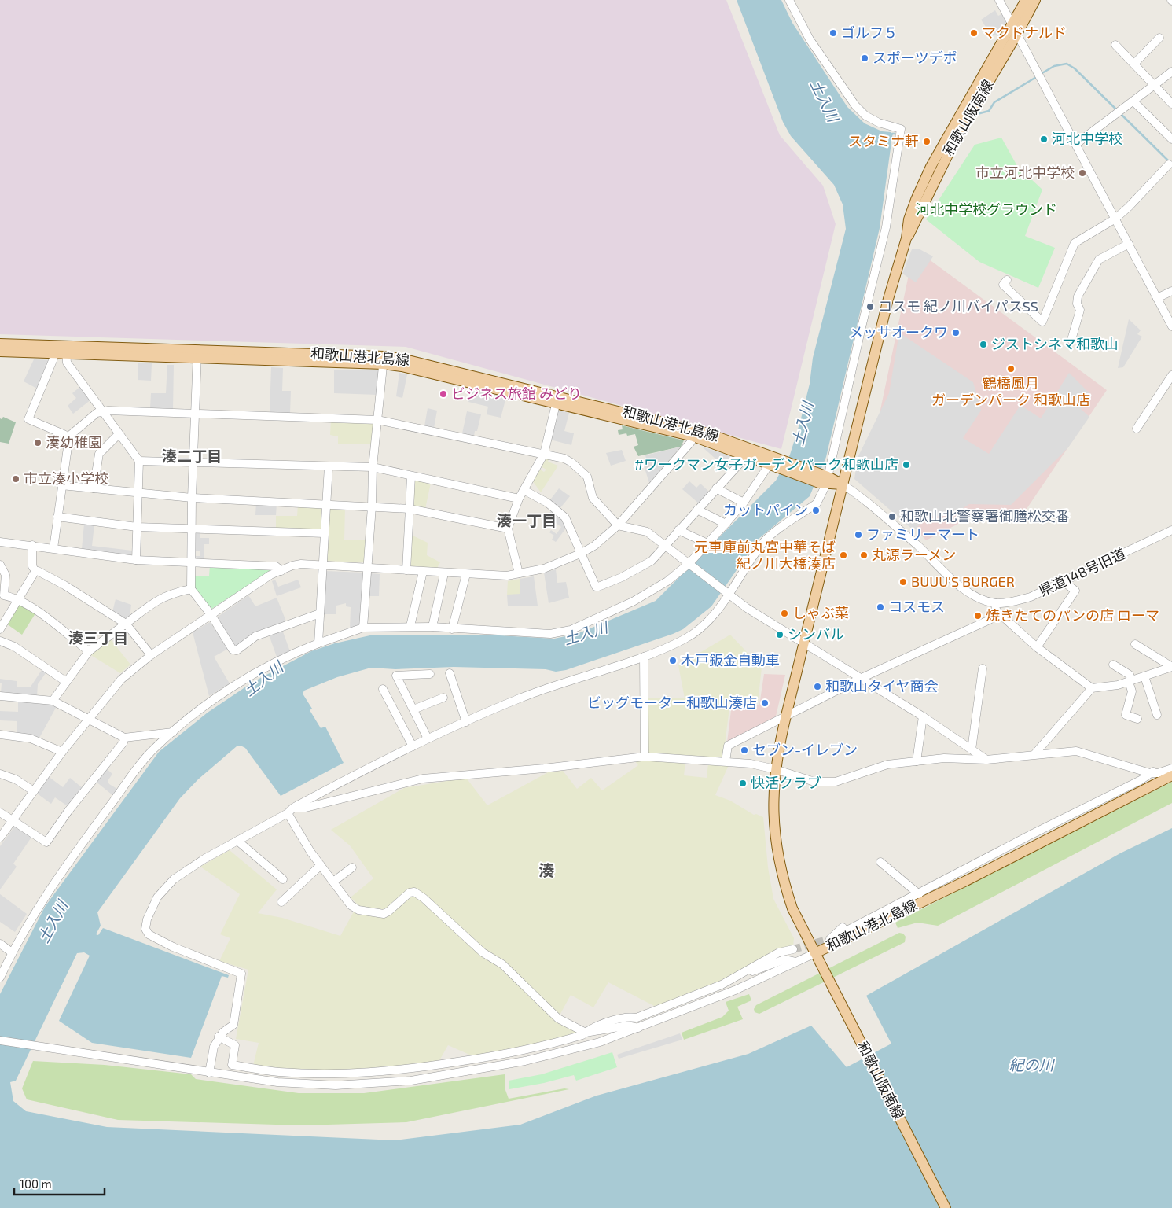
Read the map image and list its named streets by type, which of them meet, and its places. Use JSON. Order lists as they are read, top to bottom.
{
  "streets": {
    "main road": ["和歌山阪南線", "和歌山港北島線"],
    "street": ["県道148号旧道"]
  },
  "crossings": [
    ["和歌山阪南線", "和歌山港北島線"],
    ["和歌山阪南線", "県道148号旧道"],
    ["和歌山港北島線", "県道148号旧道"]
  ],
  "districts": [
    "湊二丁目",
    "湊一丁目",
    "湊三丁目",
    "湊"
  ],
  "water": ["土入川", "紀の川"],
  "parks": ["河北中学校グラウンド"],
  "places": [
    "ゴルフ５",
    "マクドナルド",
    "スポーツデポ",
    "河北中学校",
    "スタミナ軒",
    "市立河北中学校",
    "コスモ 紀ノ川バイパスSS",
    "メッサオークワ",
    "ジストシネマ和歌山",
    "鶴橋風月 ガーデンパーク 和歌山店",
    "ビジネス旅館 みどり",
    "湊幼稚園",
    "#ワークマン女子ガーデンパーク和歌山店",
    "市立湊小学校",
    "カットパイン",
    "和歌山北警察署御膳松交番",
    "ファミリーマート",
    "元車庫前丸宮中華そば 紀ノ川大橋湊店",
    "丸源ラーメン",
    "BUUU'S BURGER",
    "コスモス",
    "しゃぶ菜",
    "焼きたてのパンの店 ローマ",
    "シンバル",
    "木戸鈑金自動車",
    "和歌山タイヤ商会",
    "ビッグモーター和歌山湊店",
    "セブン-イレブン",
    "快活クラブ"
  ],
  "scale_bar": "100 m"
}
